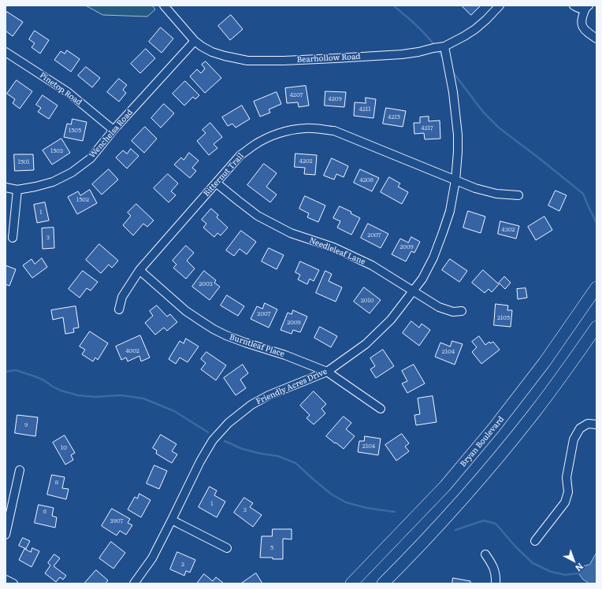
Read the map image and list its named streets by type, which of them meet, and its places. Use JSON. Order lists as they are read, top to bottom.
{
  "streets": {
    "highway": ["Bryan Boulevard"],
    "street": [
      "Bearhollow Road",
      "Pinetop Road",
      "Wenchelsa Road",
      "Bitternut Trail",
      "Needleleaf Lane",
      "Burntleaf Place",
      "Friendly Acres Drive"
    ]
  },
  "crossings": [
    ["Bearhollow Road", "Wenchelsa Road"],
    ["Bearhollow Road", "Friendly Acres Drive"],
    ["Pinetop Road", "Wenchelsa Road"],
    ["Bitternut Trail", "Needleleaf Lane"],
    ["Bitternut Trail", "Burntleaf Place"],
    ["Bitternut Trail", "Friendly Acres Drive"],
    ["Needleleaf Lane", "Friendly Acres Drive"],
    ["Burntleaf Place", "Friendly Acres Drive"]
  ],
  "house_numbers": [
    "4207",
    "4209",
    "4211",
    "4215",
    "4217",
    "1505",
    "1503",
    "4202",
    "1501",
    "4206",
    "1502",
    "1",
    "4302",
    "2007",
    "3",
    "2009",
    "2003",
    "2010",
    "2007",
    "2105",
    "2009",
    "4002",
    "2104",
    "9",
    "2104",
    "10",
    "8",
    "1",
    "3",
    "6",
    "3907",
    "5",
    "2"
  ],
  "north": "bottom right"
}
